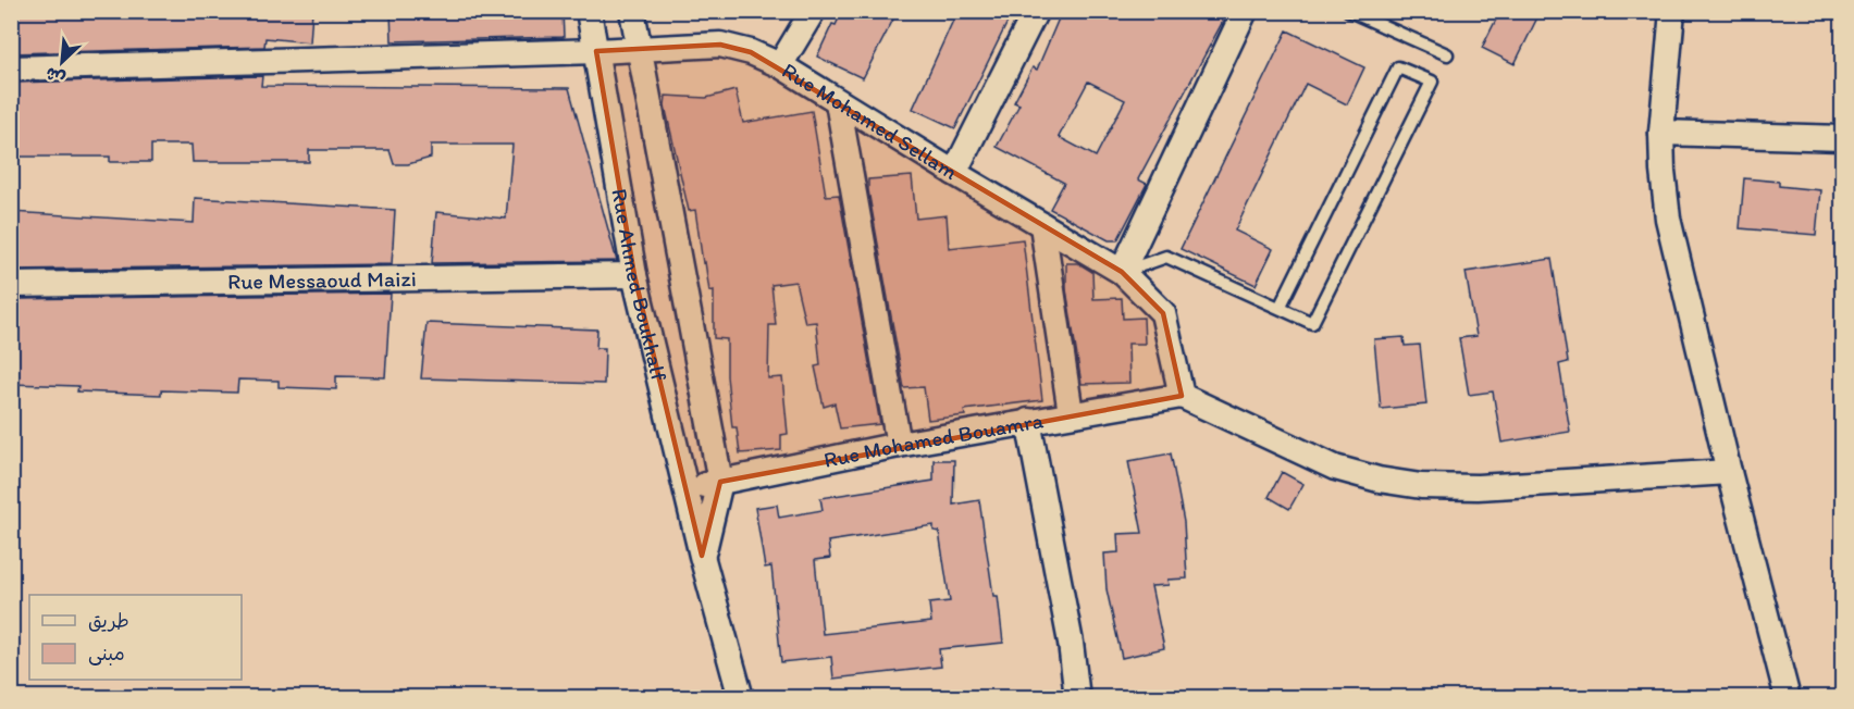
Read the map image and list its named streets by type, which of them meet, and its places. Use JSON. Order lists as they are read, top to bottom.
{
  "streets": {
    "street": [
      "Rue Mohamed Sellam",
      "Rue Messaoud Maizi",
      "Rue Ahmed Boukhalf",
      "Rue Mohamed Bouamra"
    ]
  },
  "crossings": [
    ["Rue Mohamed Sellam", "Rue Ahmed Boukhalf"],
    ["Rue Mohamed Sellam", "Rue Mohamed Bouamra"],
    ["Rue Messaoud Maizi", "Rue Ahmed Boukhalf"],
    ["Rue Ahmed Boukhalf", "Rue Mohamed Bouamra"]
  ],
  "legend": ["طريق", "مبنى"],
  "north": "bottom left"
}
